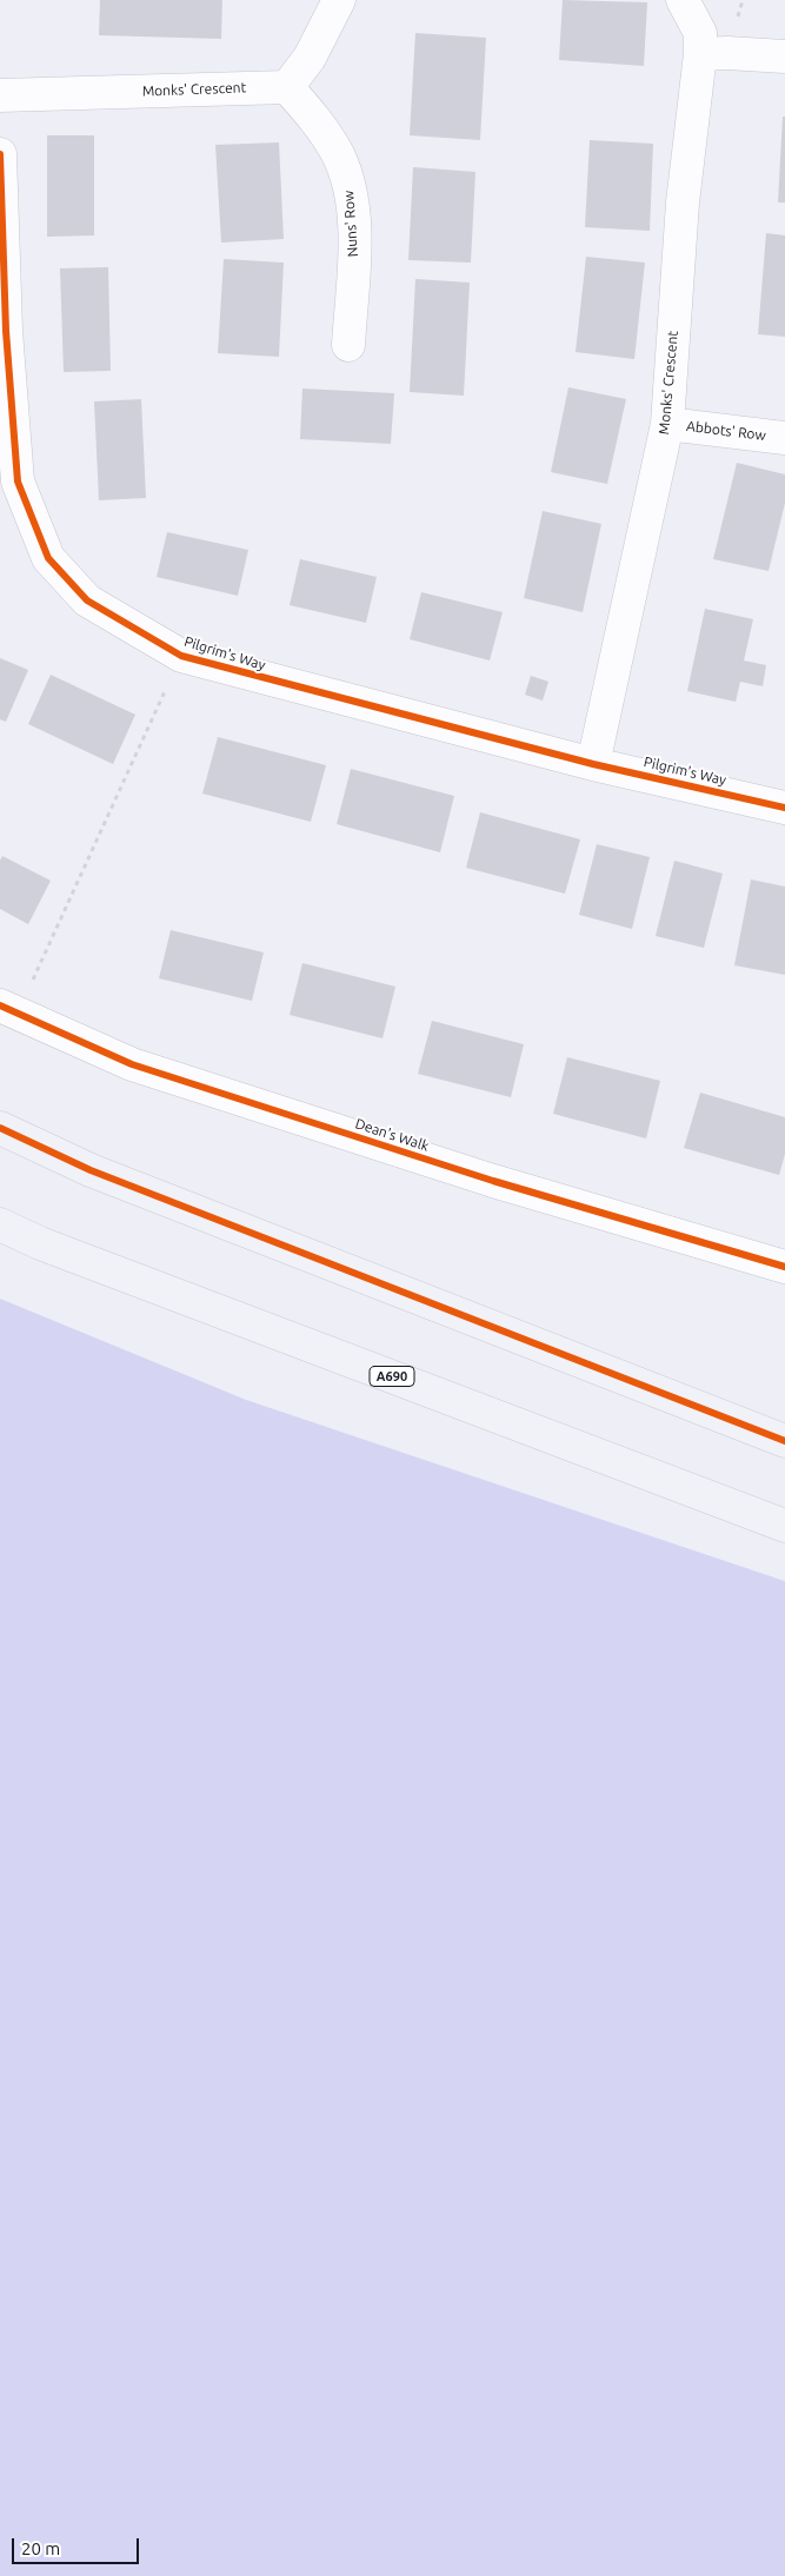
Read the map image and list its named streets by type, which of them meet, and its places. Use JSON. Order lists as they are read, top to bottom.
{
  "streets": {
    "highway": ["A690"],
    "street": [
      "Monks' Crescent",
      "Nuns' Row",
      "Abbots' Row",
      "Pilgrim's Way",
      "Dean's Walk"
    ]
  },
  "crossings": [
    ["Monks' Crescent", "Nuns' Row"],
    ["Monks' Crescent", "Abbots' Row"],
    ["Monks' Crescent", "Pilgrim's Way"]
  ],
  "scale_bar": "20 m"
}
